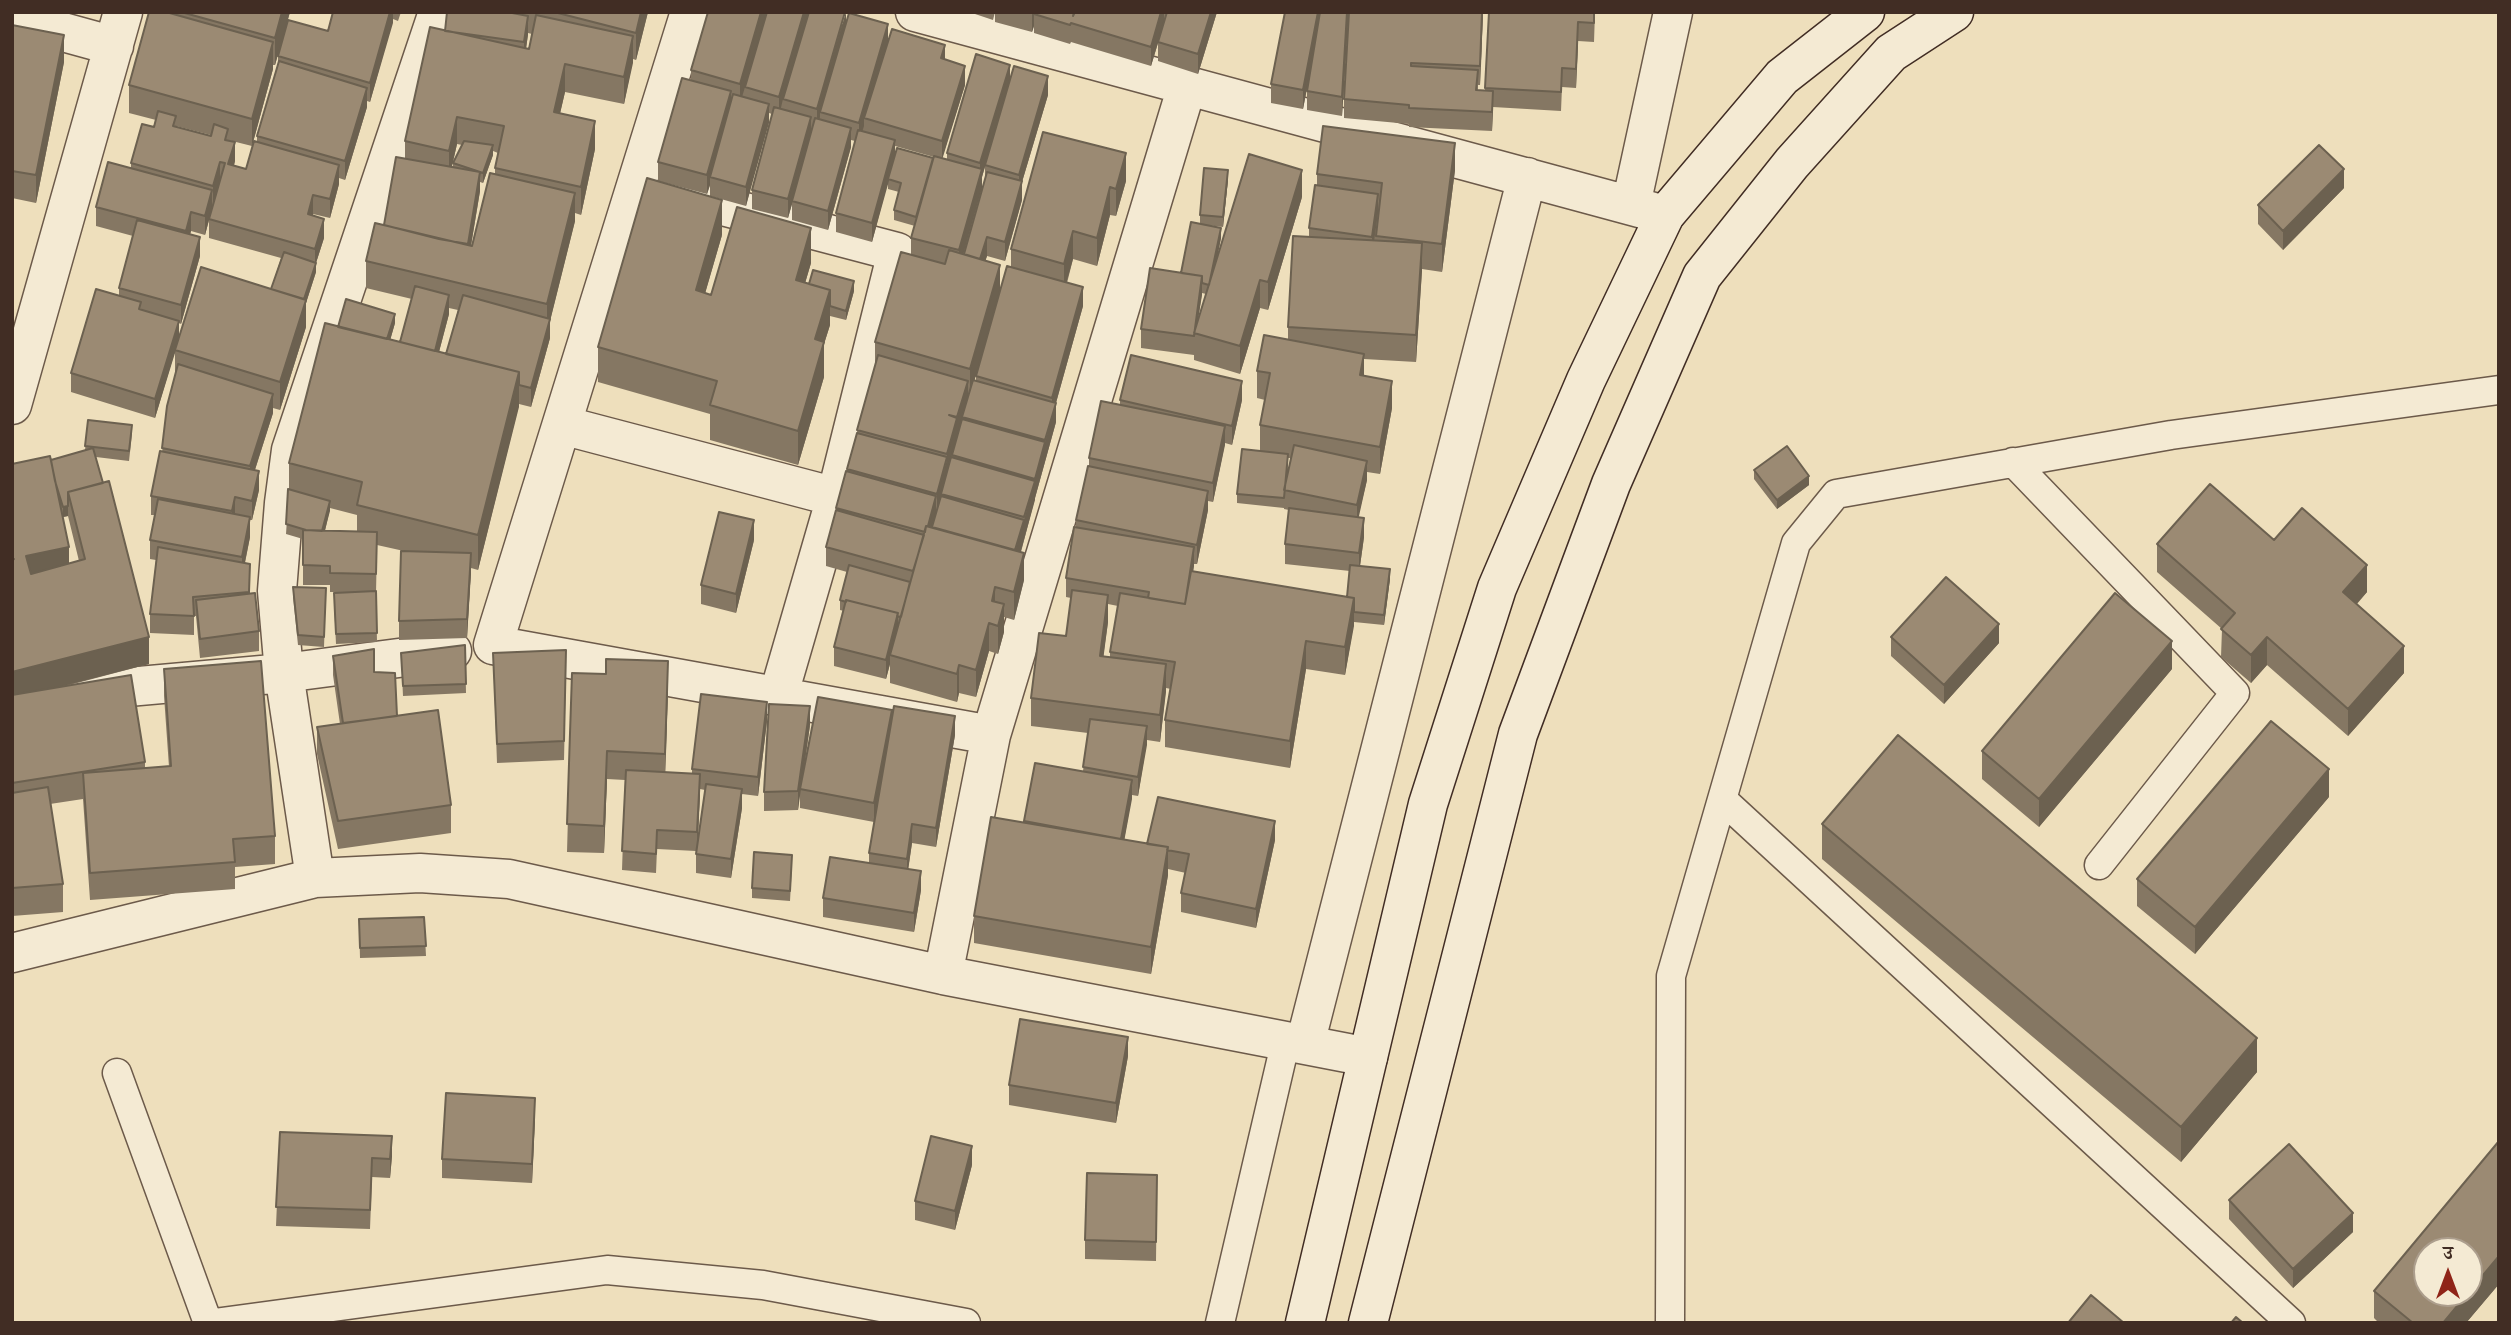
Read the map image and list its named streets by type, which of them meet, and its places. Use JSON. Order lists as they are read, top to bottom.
{
  "north": "top"
}
